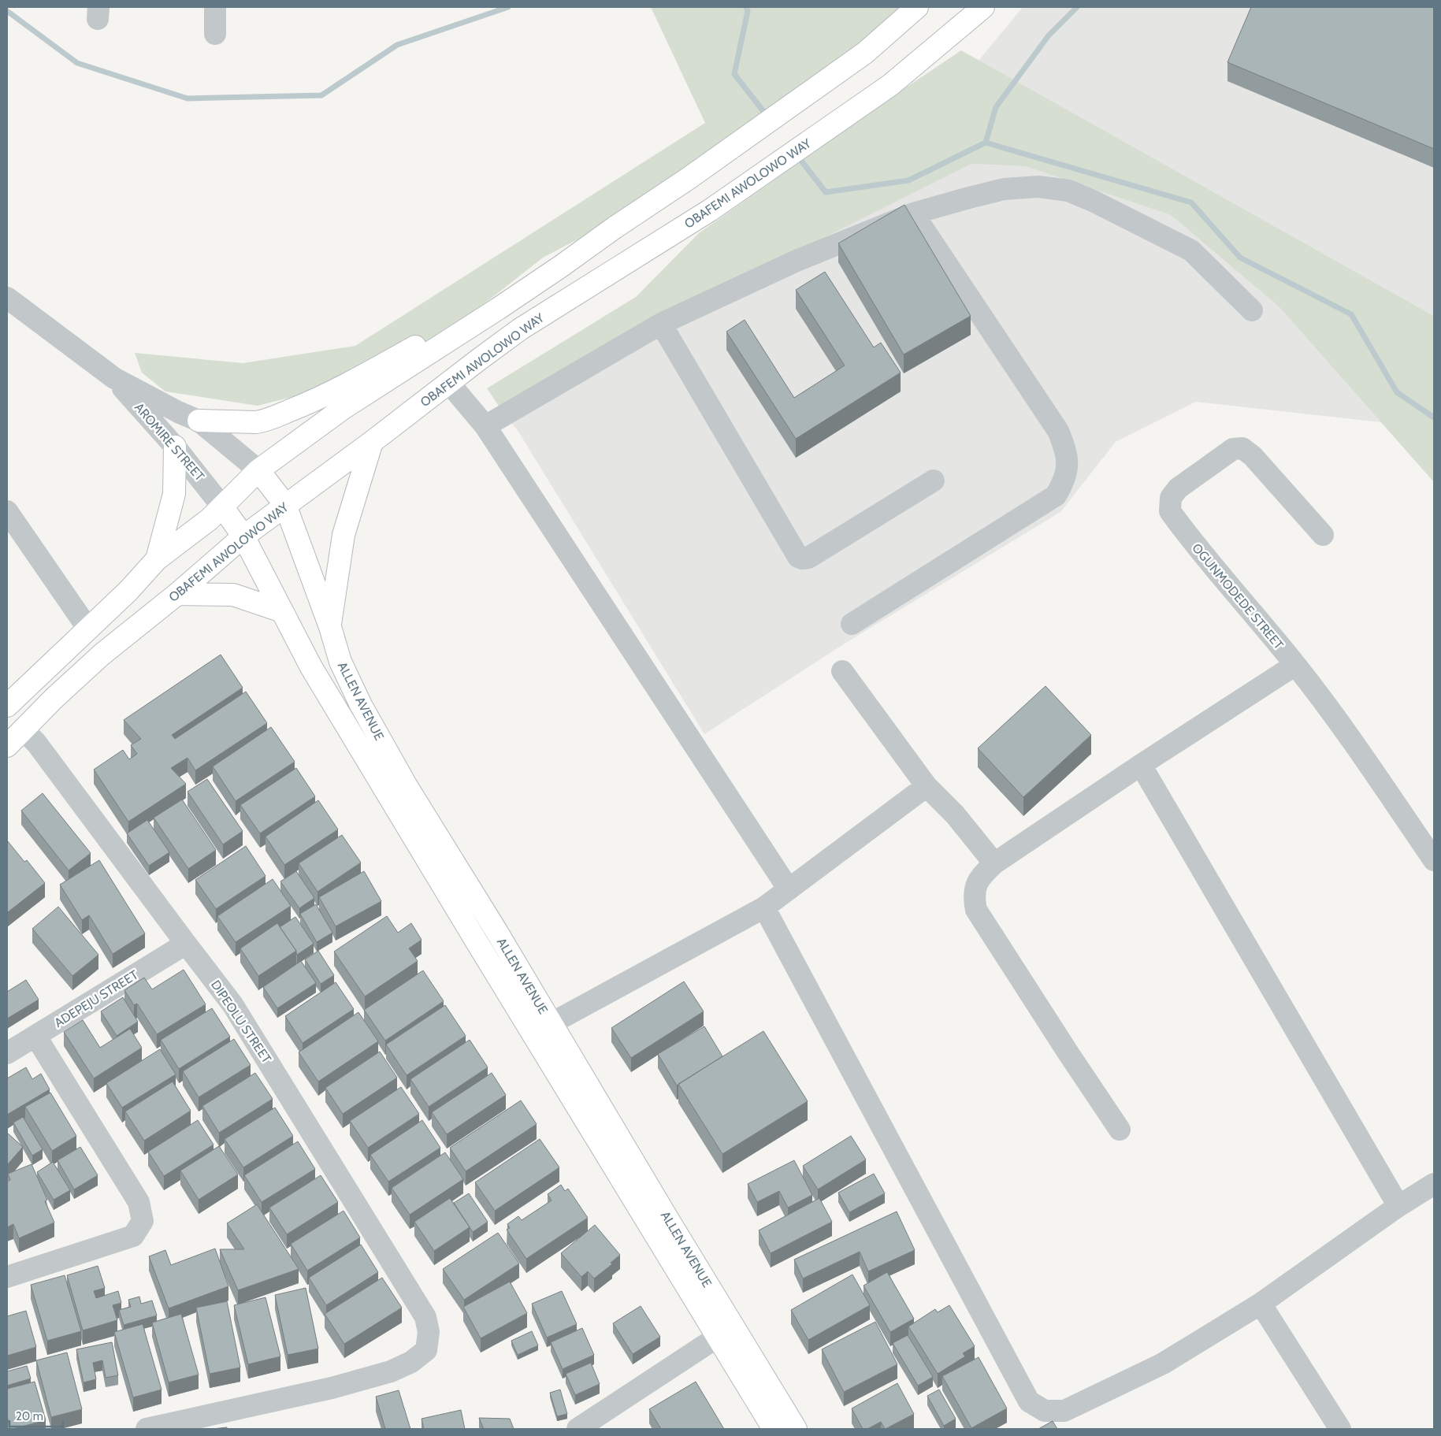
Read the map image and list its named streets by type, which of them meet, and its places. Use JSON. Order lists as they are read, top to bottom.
{
  "streets": {
    "main road": ["OBAFEMI AWOLOWO WAY", "ALLEN AVENUE"],
    "street": [
      "AROMIRE STREET",
      "OGUNMODEDE STREET",
      "ADEPEJU STREET",
      "DIPEOLU STREET"
    ]
  },
  "crossings": [
    ["OBAFEMI AWOLOWO WAY", "ALLEN AVENUE"],
    ["OBAFEMI AWOLOWO WAY", "DIPEOLU STREET"],
    ["AROMIRE STREET", "ALLEN AVENUE"],
    ["ADEPEJU STREET", "DIPEOLU STREET"]
  ],
  "scale_bar": "20 m"
}
